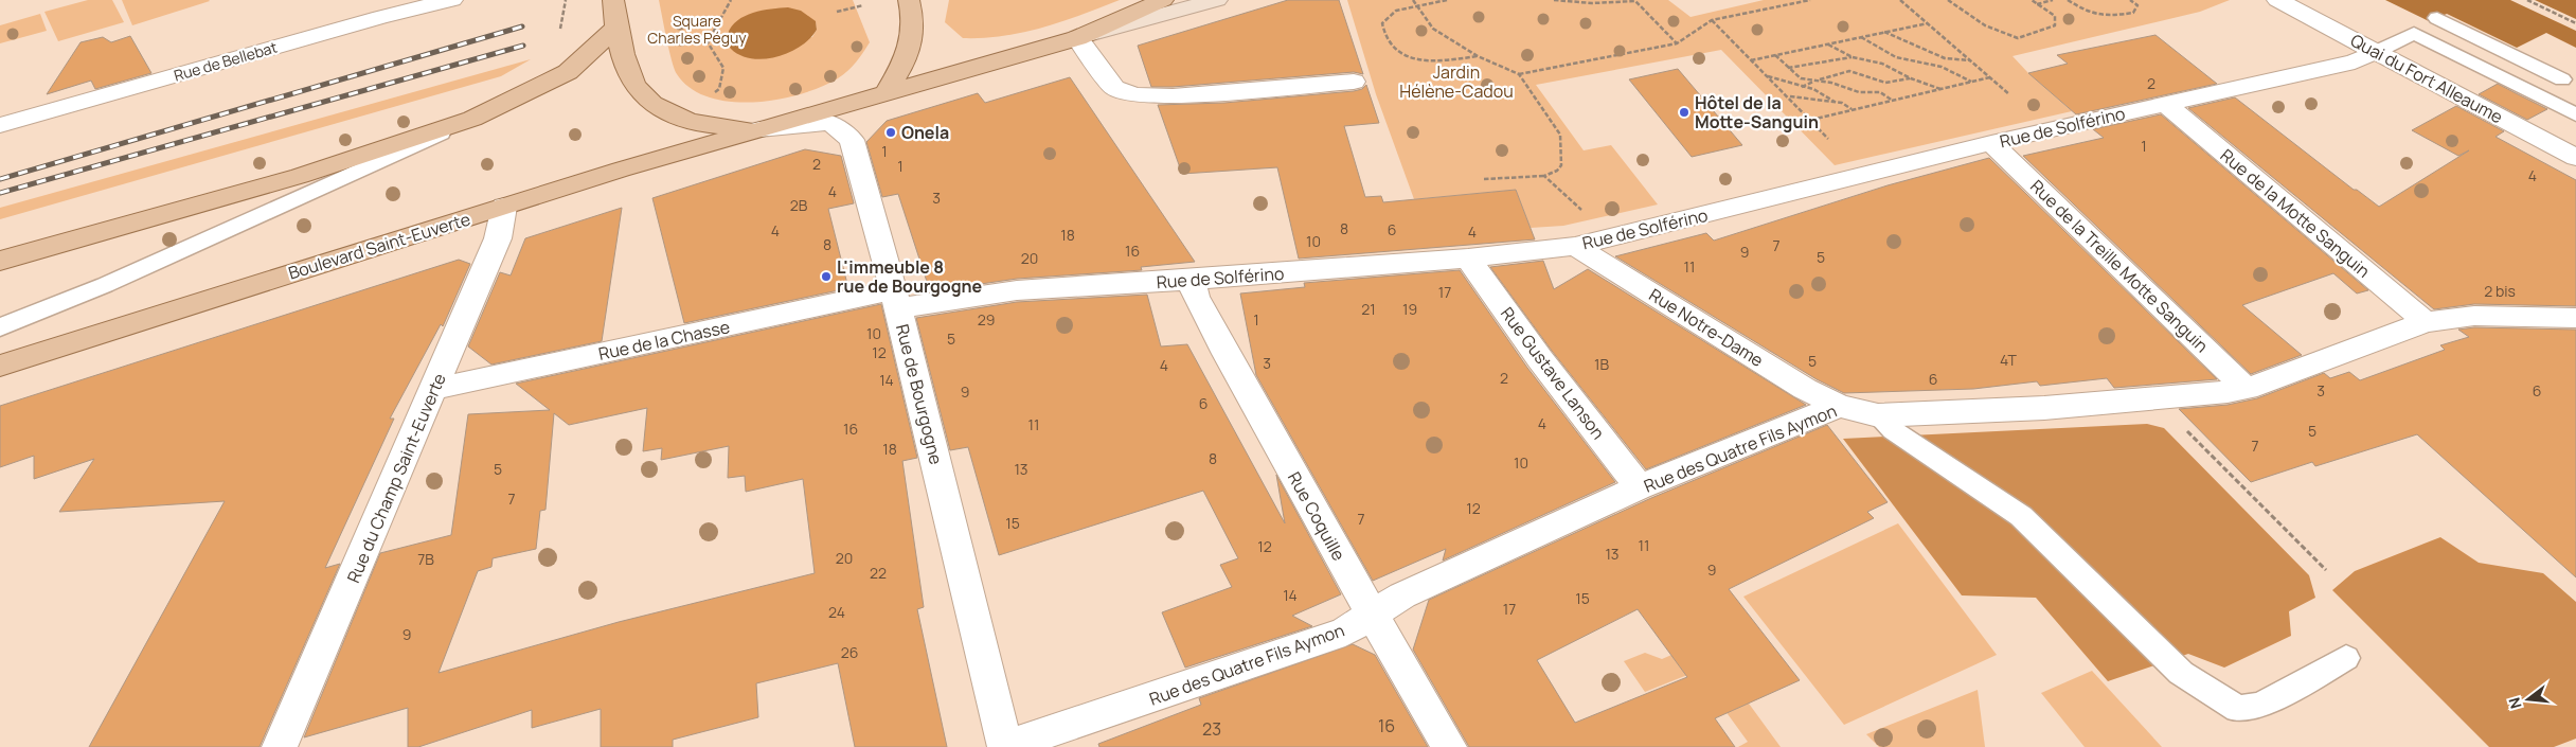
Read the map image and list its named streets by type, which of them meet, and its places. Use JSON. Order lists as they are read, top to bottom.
{
  "streets": {
    "main road": ["Boulevard Saint-Euverte"],
    "street": [
      "Rue de Bellebat",
      "Quai du Fort Alleaume",
      "Rue de Solférino",
      "Rue de la Motte Sanguin",
      "Rue de la Treille Motte Sanguin",
      "Rue Notre-Dame",
      "Rue de la Chasse",
      "Rue Gustave Lanson",
      "Rue de Bourgogne",
      "Rue des Quatre Fils Aymon",
      "Rue du Champ Saint-Euverte",
      "Rue Coquille"
    ]
  },
  "crossings": [
    ["Quai du Fort Alleaume", "Rue de Solférino"],
    ["Rue de Solférino", "Rue de la Motte Sanguin"],
    ["Rue de Solférino", "Rue de la Treille Motte Sanguin"],
    ["Rue de Solférino", "Rue Notre-Dame"],
    ["Rue de Solférino", "Rue de la Chasse"],
    ["Rue de Solférino", "Rue Gustave Lanson"],
    ["Rue de Solférino", "Rue de Bourgogne"],
    ["Rue de Solférino", "Rue Coquille"],
    ["Rue de la Motte Sanguin", "Rue des Quatre Fils Aymon"],
    ["Boulevard Saint-Euverte", "Rue de Bourgogne"],
    ["Boulevard Saint-Euverte", "Rue du Champ Saint-Euverte"],
    ["Rue de la Treille Motte Sanguin", "Rue des Quatre Fils Aymon"],
    ["Rue Notre-Dame", "Rue des Quatre Fils Aymon"],
    ["Rue de la Chasse", "Rue de Bourgogne"],
    ["Rue de la Chasse", "Rue du Champ Saint-Euverte"],
    ["Rue Gustave Lanson", "Rue des Quatre Fils Aymon"],
    ["Rue de Bourgogne", "Rue des Quatre Fils Aymon"],
    ["Rue des Quatre Fils Aymon", "Rue Coquille"]
  ],
  "parks": ["Square Charles Péguy", "Jardin Hélène-Cadou"],
  "places": ["Hôtel de la Motte-Sanguin", "Onela", "L'immeuble 8 rue de Bourgogne"],
  "house_numbers": [
    "2",
    "1",
    "1",
    "2",
    "1",
    "4",
    "4",
    "3",
    "2B",
    "8",
    "6",
    "4",
    "4",
    "18",
    "10",
    "8",
    "7",
    "16",
    "9",
    "5",
    "20",
    "11",
    "2 bis",
    "17",
    "21",
    "19",
    "29",
    "1",
    "10",
    "5",
    "12",
    "4T",
    "5",
    "3",
    "1B",
    "4",
    "2",
    "6",
    "14",
    "3",
    "6",
    "9",
    "6",
    "4",
    "11",
    "16",
    "5",
    "7",
    "18",
    "8",
    "10",
    "5",
    "13",
    "7",
    "12",
    "7",
    "15",
    "11",
    "12",
    "13",
    "20",
    "7B",
    "9",
    "22",
    "14",
    "15",
    "17",
    "24",
    "9",
    "26",
    "16",
    "23"
  ],
  "north": "left"
}
